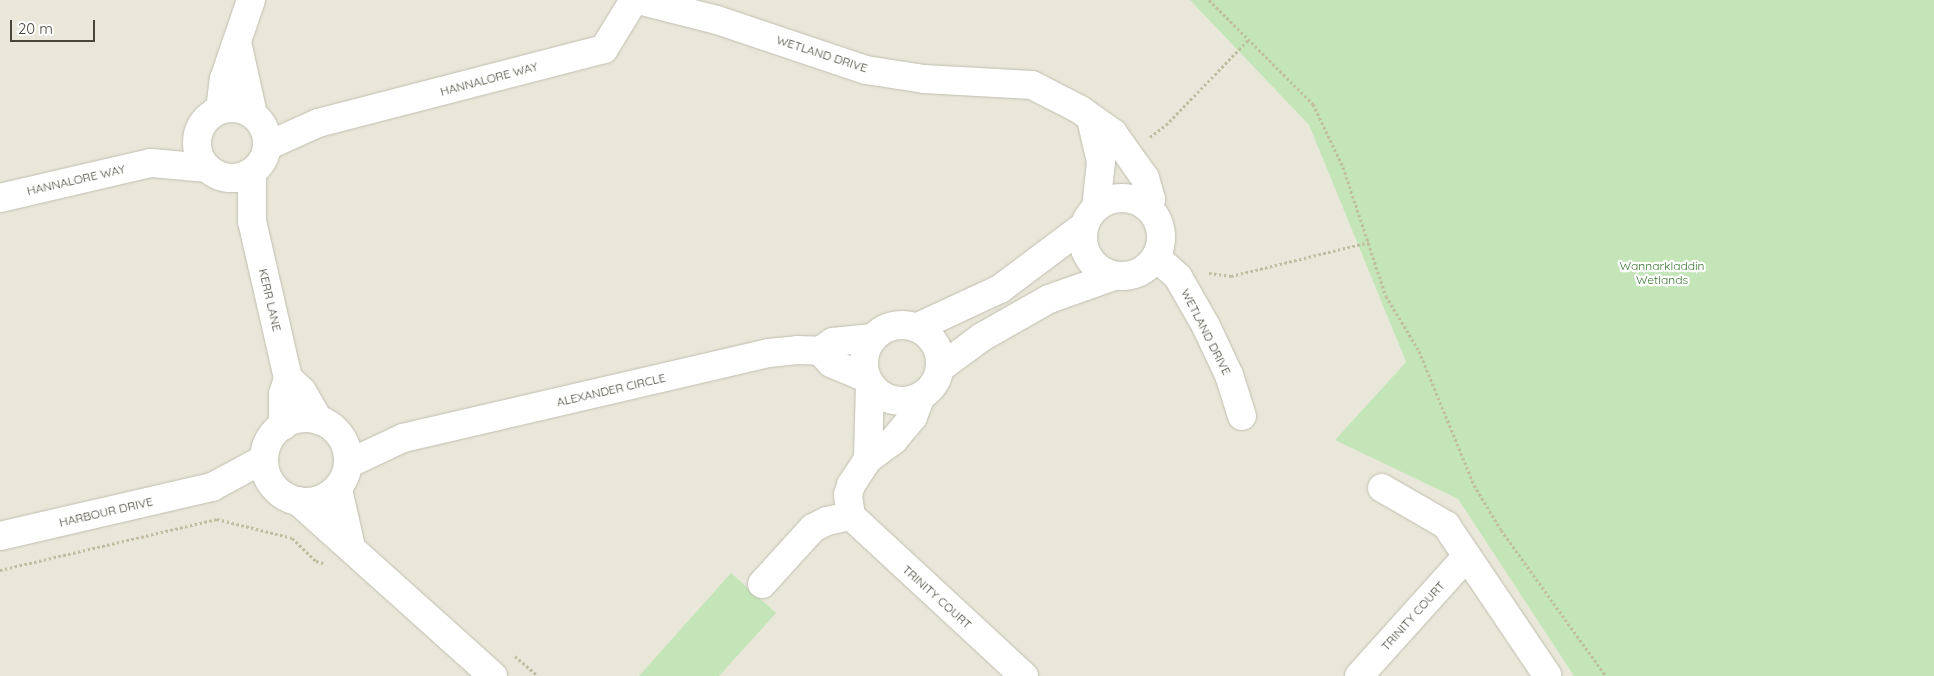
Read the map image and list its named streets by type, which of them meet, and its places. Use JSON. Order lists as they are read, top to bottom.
{
  "streets": {
    "street": [
      "WETLAND DRIVE",
      "HANNALORE WAY",
      "KERR LANE",
      "ALEXANDER CIRCLE",
      "HARBOUR DRIVE",
      "TRINITY COURT"
    ]
  },
  "crossings": [
    ["WETLAND DRIVE", "HANNALORE WAY"],
    ["HANNALORE WAY", "KERR LANE"],
    ["KERR LANE", "ALEXANDER CIRCLE"],
    ["KERR LANE", "HARBOUR DRIVE"],
    ["ALEXANDER CIRCLE", "HARBOUR DRIVE"]
  ],
  "parks": ["Wannarkladdin Wetlands"],
  "scale_bar": "20 m"
}
